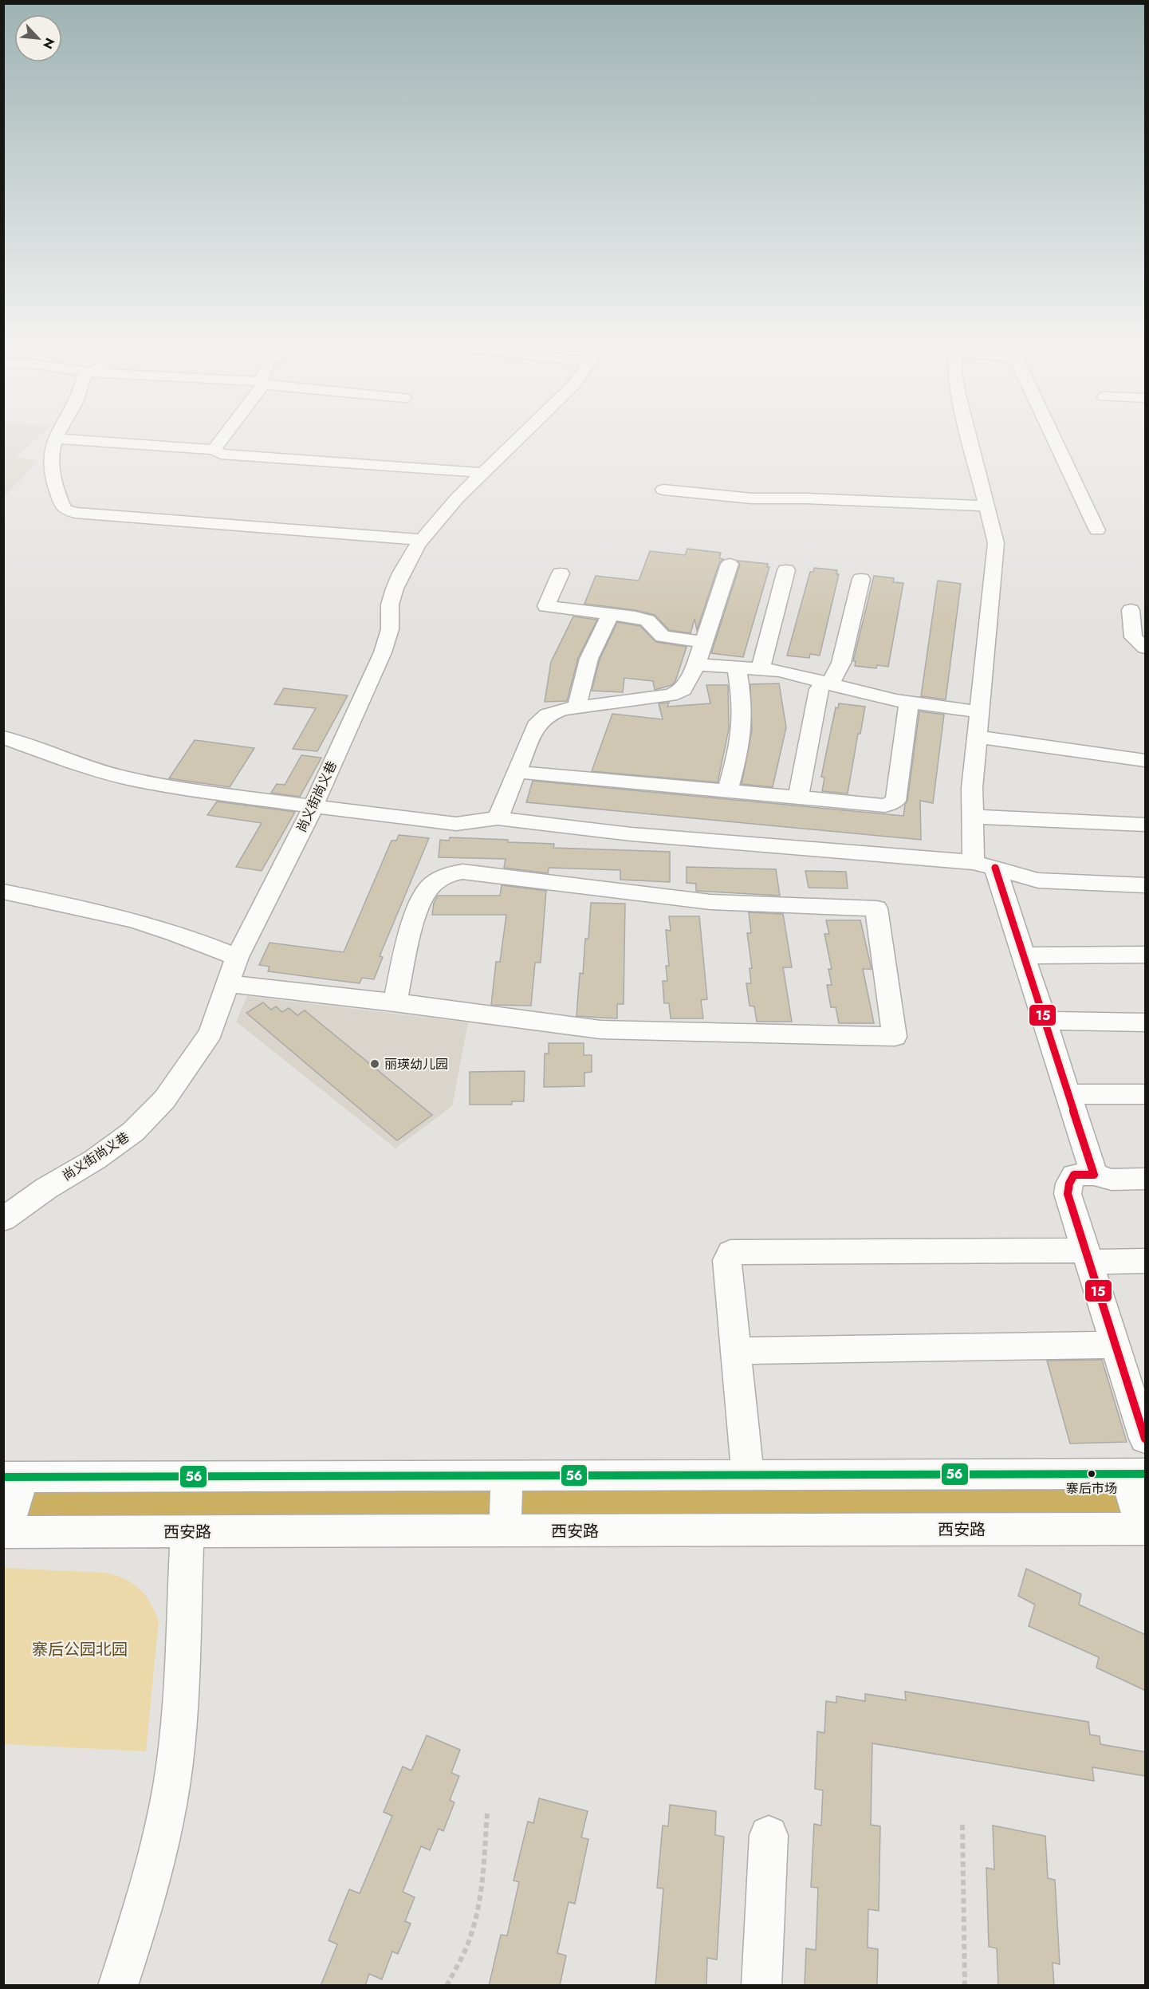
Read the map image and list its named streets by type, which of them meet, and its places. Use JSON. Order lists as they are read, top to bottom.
{
  "streets": {
    "street": ["尚义街尚义巷", "西安路"]
  },
  "parks": ["寨后公园北园"],
  "places": ["丽瑛幼儿园", "寨后市场"],
  "lines": ["transit line 15", "transit line 56"],
  "north": "bottom right"
}
